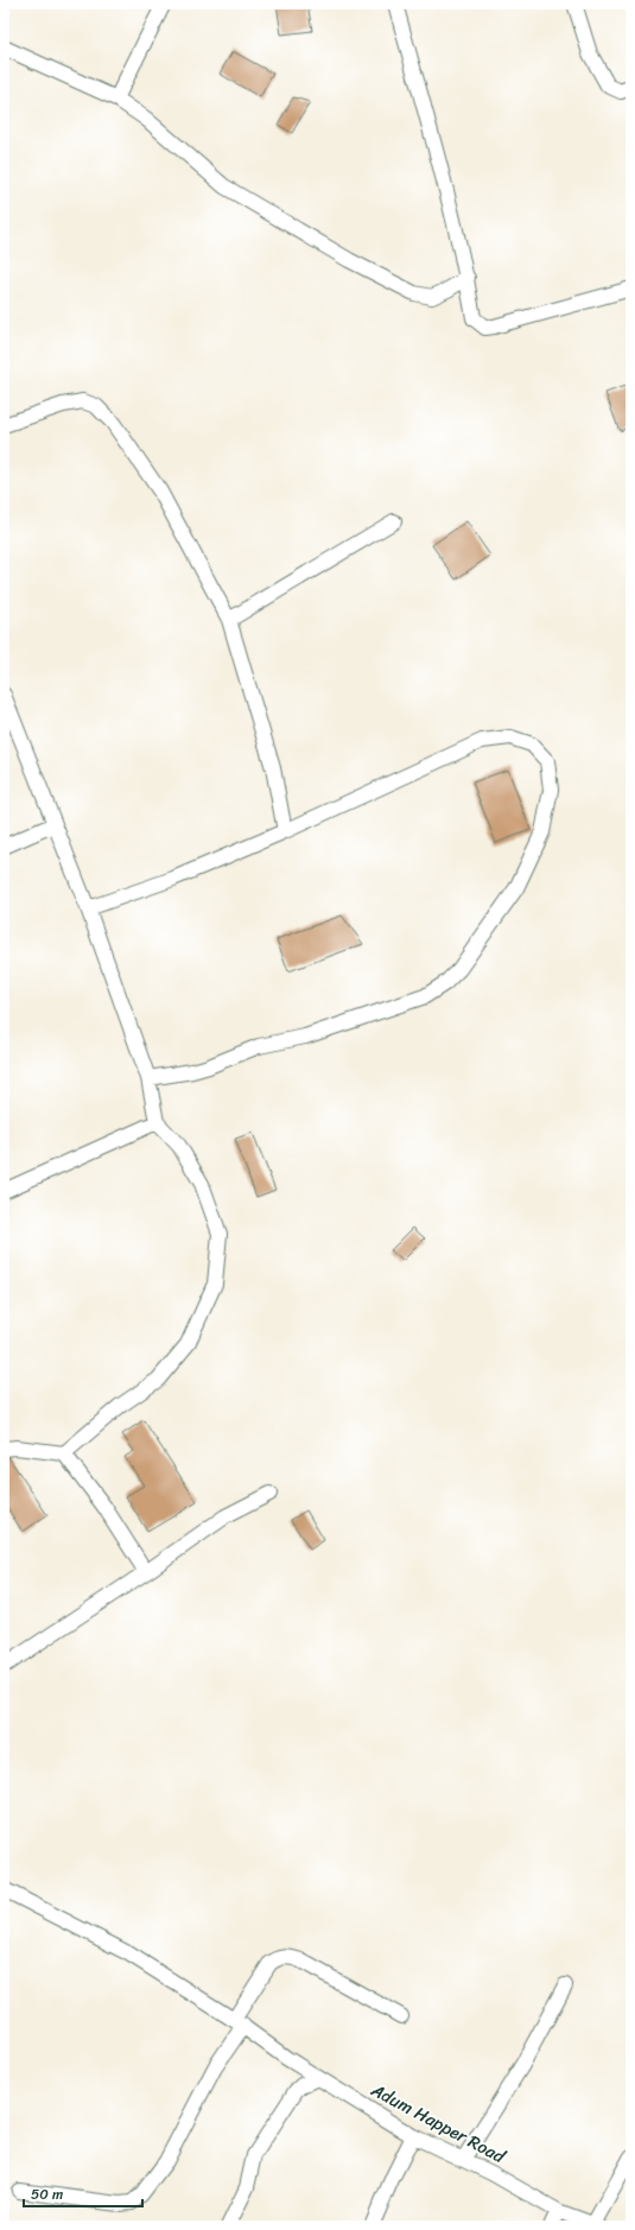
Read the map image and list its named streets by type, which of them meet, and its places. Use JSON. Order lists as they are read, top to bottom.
{
  "streets": {
    "street": ["Adum Happer Road"]
  },
  "scale_bar": "50 m"
}
